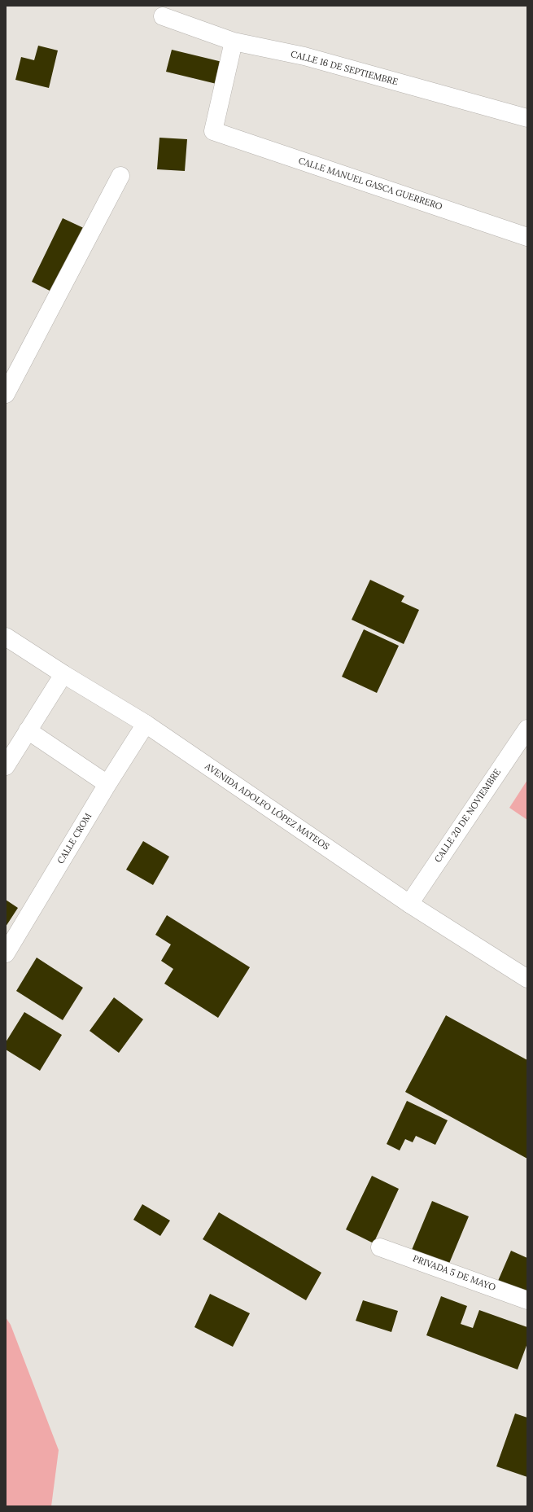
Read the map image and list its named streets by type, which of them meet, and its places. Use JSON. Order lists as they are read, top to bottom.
{
  "streets": {
    "street": [
      "CALLE 16 DE SEPTIEMBRE",
      "CALLE MANUEL GASCA GUERRERO",
      "AVENIDA ADOLFO LÓPEZ MATEOS",
      "CALLE 20 DE NOVIEMBRE",
      "CALLE CROM",
      "PRIVADA 5 DE MAYO"
    ]
  },
  "crossings": [
    ["CALLE 16 DE SEPTIEMBRE", "CALLE MANUEL GASCA GUERRERO"],
    ["AVENIDA ADOLFO LÓPEZ MATEOS", "CALLE 20 DE NOVIEMBRE"],
    ["AVENIDA ADOLFO LÓPEZ MATEOS", "CALLE CROM"]
  ]
}
